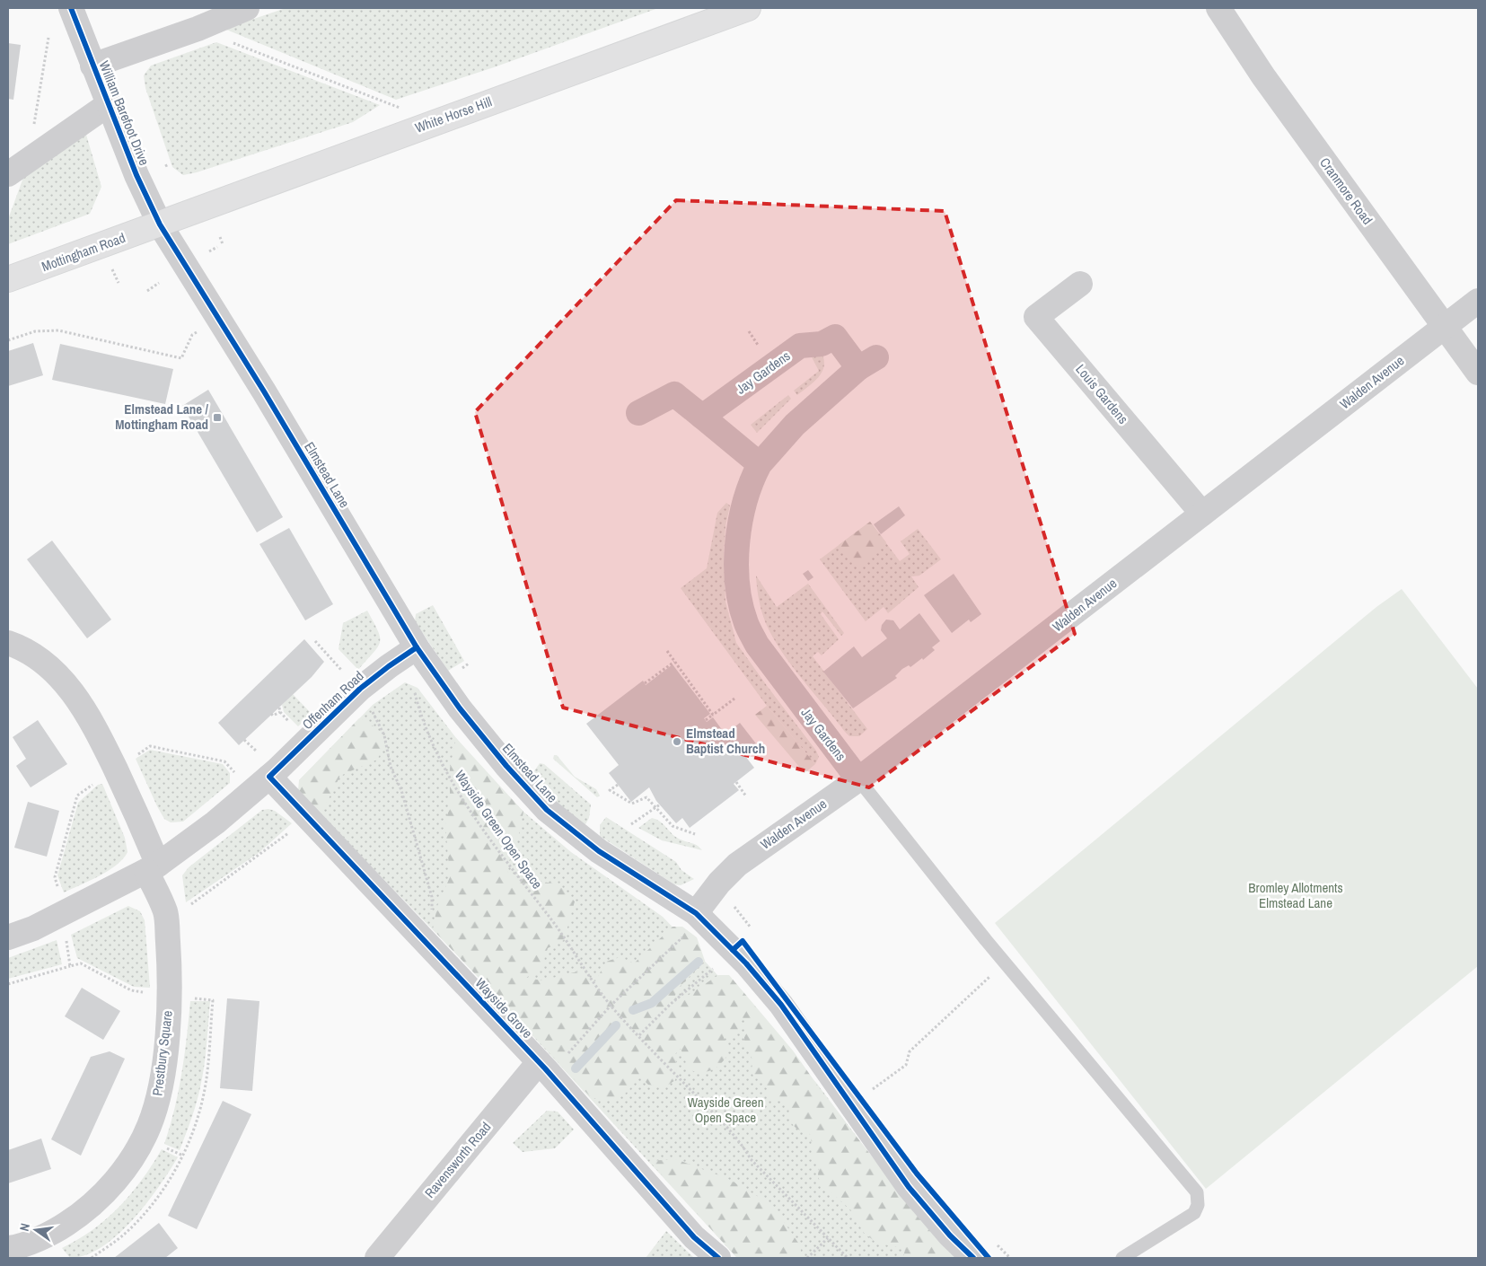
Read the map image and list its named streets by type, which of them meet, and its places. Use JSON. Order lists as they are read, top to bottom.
{
  "streets": {
    "main road": ["White Horse Hill", "Mottingham Road"],
    "street": [
      "William Barefoot Drive",
      "Cranmore Road",
      "Jay Gardens",
      "Walden Avenue",
      "Louis Gardens",
      "Elmstead Lane",
      "Offenham Road",
      "Wayside Grove",
      "Prestbury Square",
      "Ravensworth Road"
    ],
    "path": ["Wayside Green Open Space"]
  },
  "crossings": [
    ["William Barefoot Drive", "White Horse Hill"],
    ["William Barefoot Drive", "Mottingham Road"],
    ["William Barefoot Drive", "Elmstead Lane"],
    ["White Horse Hill", "Mottingham Road"],
    ["White Horse Hill", "Elmstead Lane"],
    ["Cranmore Road", "Walden Avenue"],
    ["Mottingham Road", "Elmstead Lane"],
    ["Jay Gardens", "Walden Avenue"],
    ["Walden Avenue", "Louis Gardens"],
    ["Walden Avenue", "Elmstead Lane"],
    ["Elmstead Lane", "Offenham Road"],
    ["Offenham Road", "Wayside Grove"],
    ["Offenham Road", "Prestbury Square"],
    ["Wayside Grove", "Ravensworth Road"]
  ],
  "parks": ["Bromley Allotments Elmstead Lane", "Wayside Green Open Space"],
  "places": {
    "transit": ["Elmstead Lane / Mottingham Road"],
    "other": ["Elmstead Baptist Church"]
  },
  "north": "left"
}
